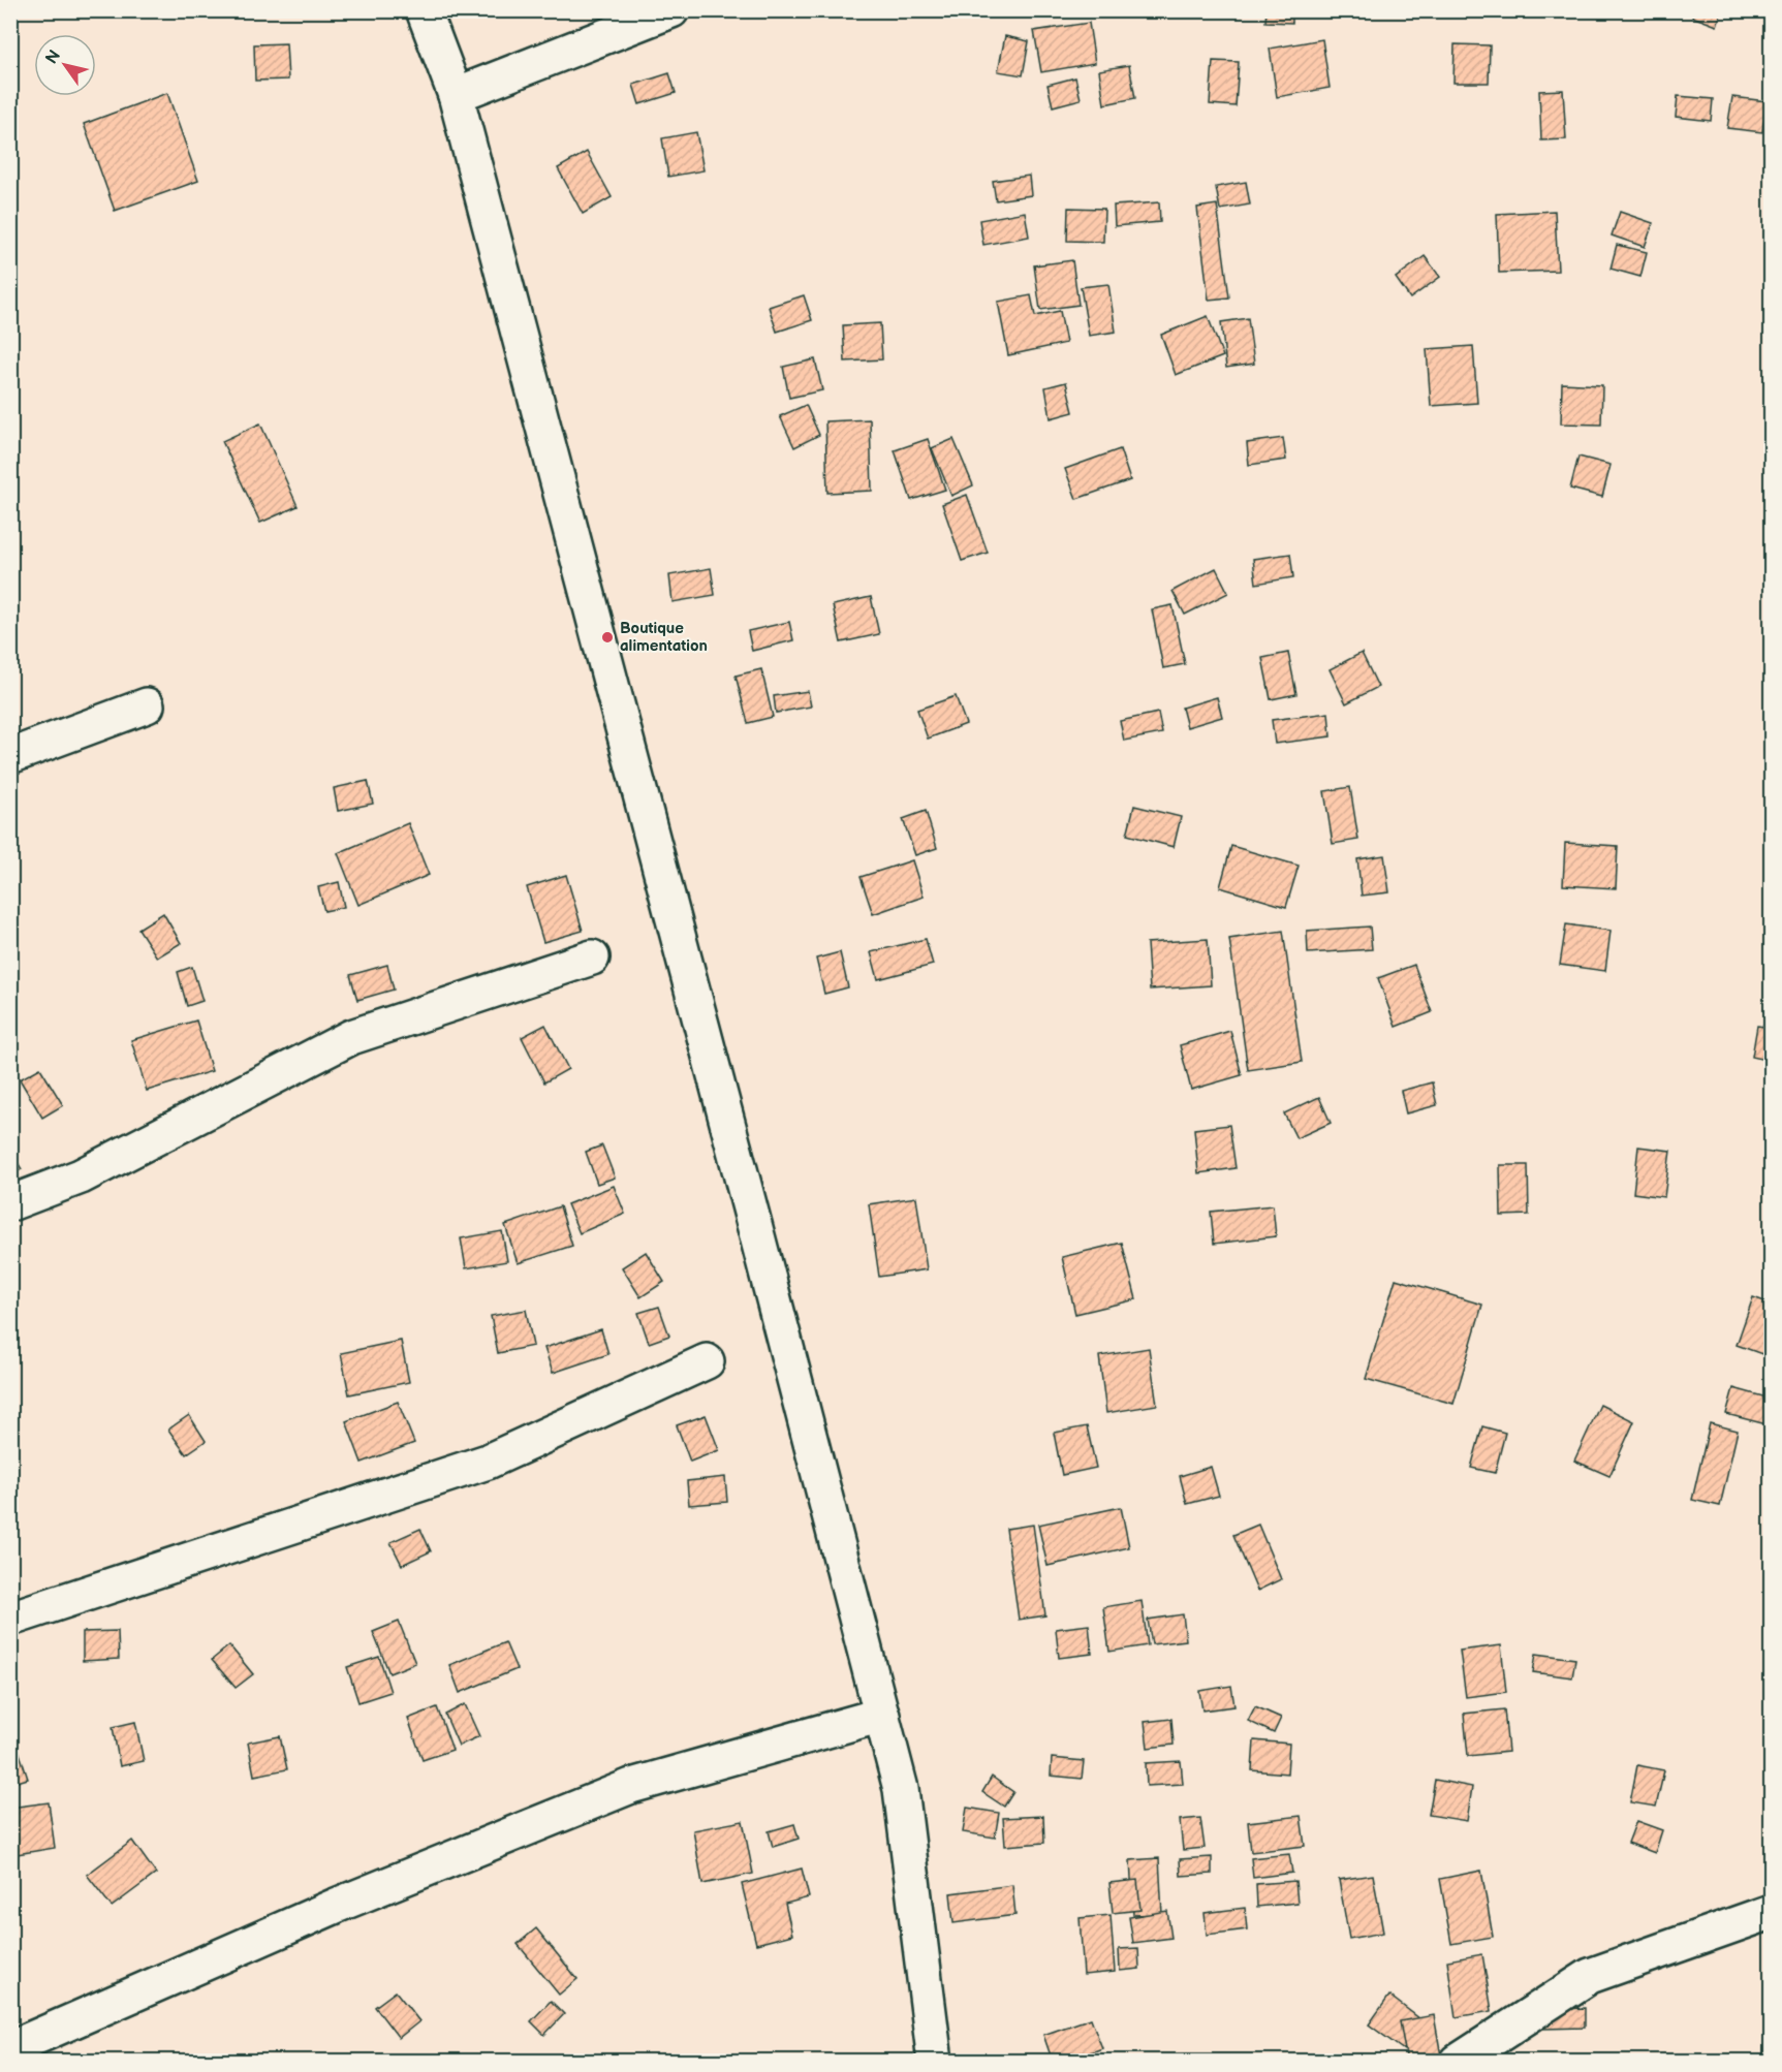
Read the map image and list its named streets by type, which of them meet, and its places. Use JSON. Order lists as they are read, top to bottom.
{
  "places": ["Boutique alimentation"],
  "north": "top left"
}
